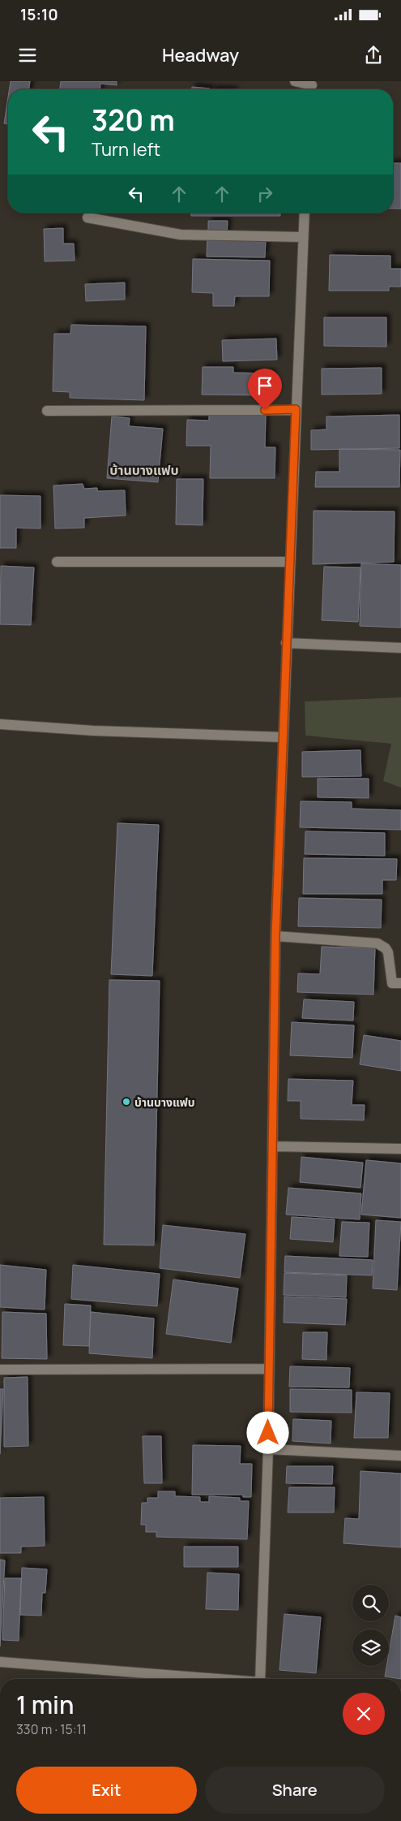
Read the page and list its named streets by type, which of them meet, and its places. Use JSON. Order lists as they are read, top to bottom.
{
  "districts": ["บ้านบางแฟบ"],
  "places": ["บ้านบางแฟบ"],
  "page": {
    "status": "15:10",
    "header": "Headway",
    "turn": ["320 m", "Turn left"],
    "heading": ["1 min", "330 m · 15:11"],
    "buttons": ["Exit", "Share"]
  }
}
